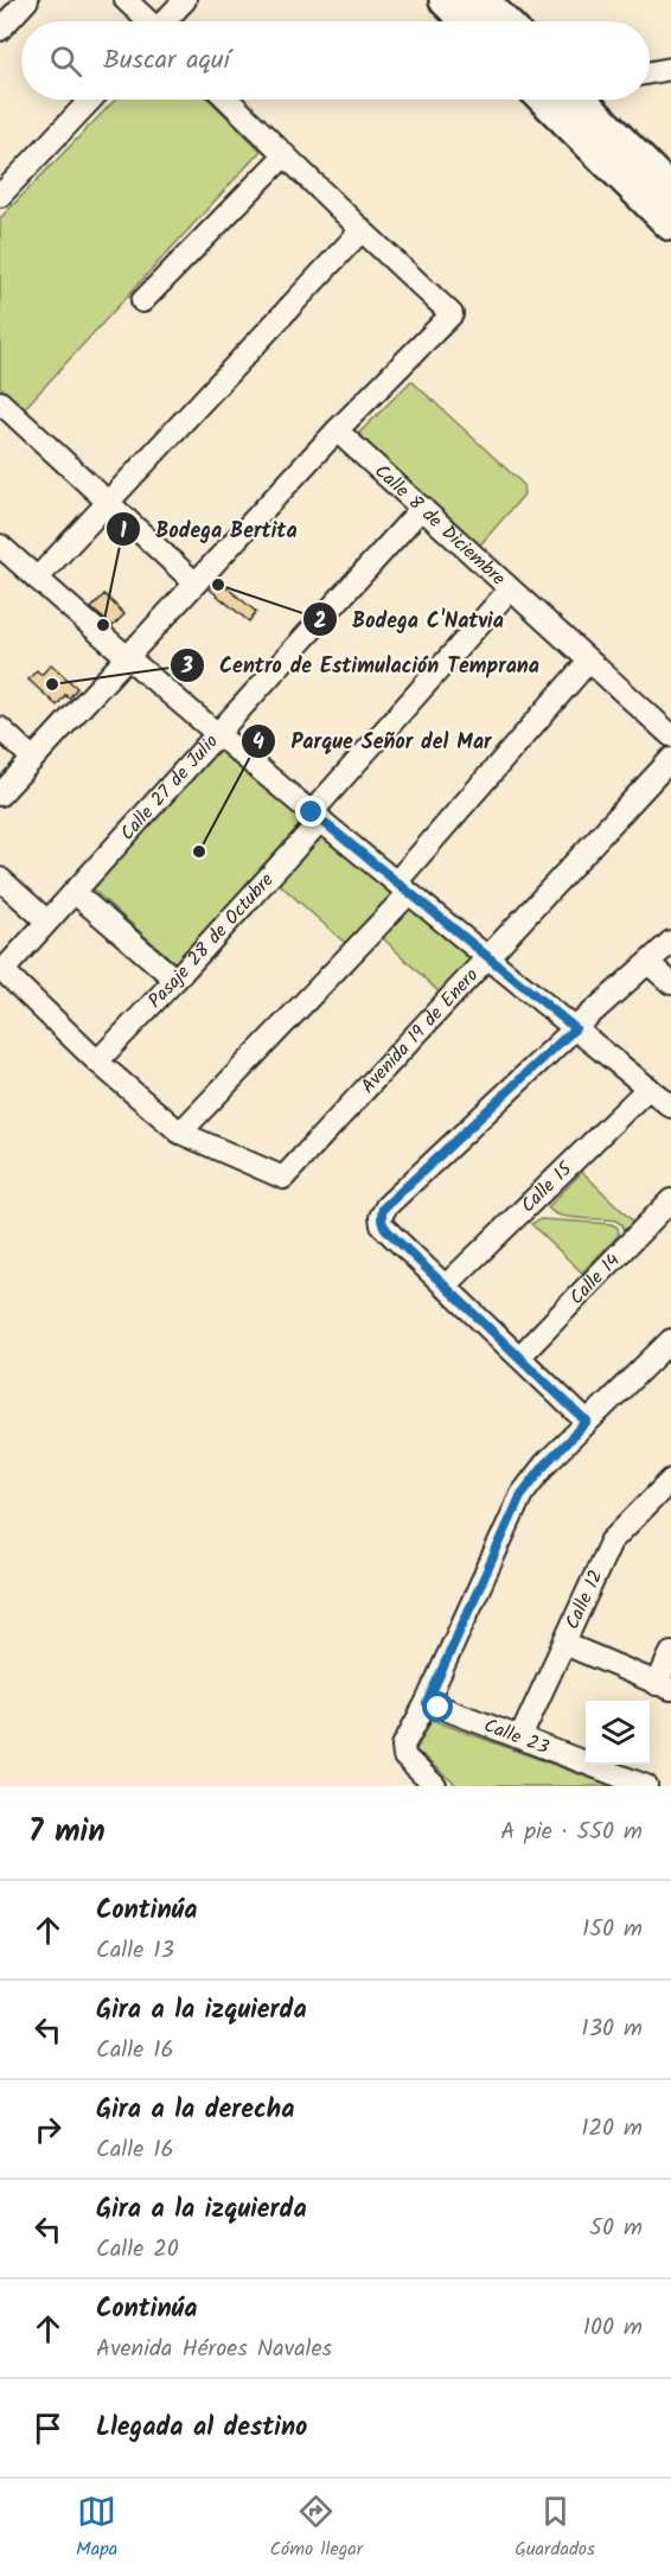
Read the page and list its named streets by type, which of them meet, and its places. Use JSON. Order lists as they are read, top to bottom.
{
  "streets": {
    "street": [
      "Calle 8 de Diciembre",
      "Calle 27 de Julio",
      "Pasaje 28 de Octubre",
      "Avenida 19 de Enero",
      "Calle 15",
      "Calle 14",
      "Calle 12",
      "Calle 23"
    ]
  },
  "crossings": [
    ["Calle 8 de Diciembre", "Calle 27 de Julio"],
    ["Calle 8 de Diciembre", "Pasaje 28 de Octubre"],
    ["Calle 12", "Calle 23"]
  ],
  "places": [
    "Bodega C'Natvia",
    "Bodega Bertita",
    "Centro de Estimulación Temprana",
    "Parque Señor del Mar"
  ],
  "page": {
    "search": "Buscar aquí",
    "heading": ["7 min", "A pie · 550 m"],
    "list": [
      ["Continúa", "Calle 13", "150 m"],
      ["Gira a la izquierda", "Calle 16", "130 m"],
      ["Gira a la derecha", "Calle 16", "120 m"],
      ["Gira a la izquierda", "Calle 20", "50 m"],
      ["Continúa", "Avenida Héroes Navales", "100 m"],
      "Llegada al destino"
    ],
    "nav": ["Mapa", "Cómo llegar", "Guardados"]
  }
}
